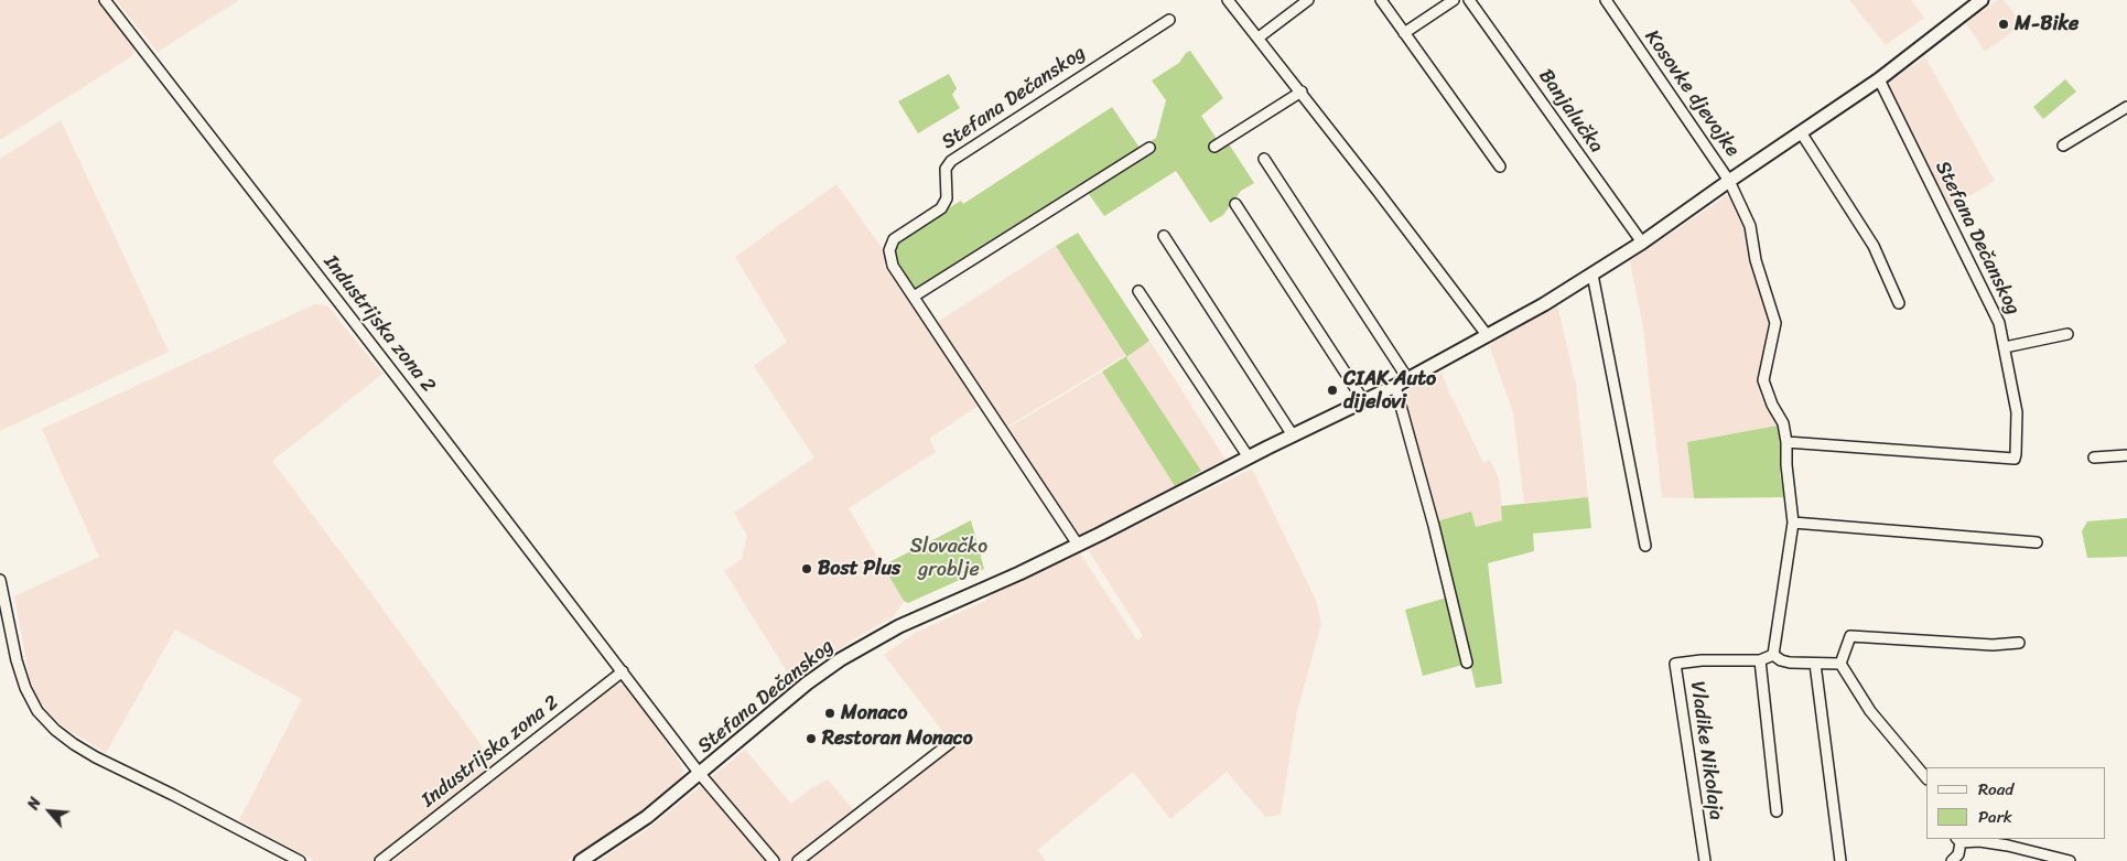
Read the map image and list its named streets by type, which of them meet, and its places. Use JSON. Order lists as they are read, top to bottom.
{
  "streets": {
    "main road": ["Stefana Dečanskog"],
    "street": [
      "Kosovke djevojke",
      "Banjalučka",
      "Industrijska zona 2",
      "Vladike Nikolaja"
    ]
  },
  "crossings": [
    ["Kosovke djevojke", "Stefana Dečanskog"],
    ["Stefana Dečanskog", "Banjalučka"],
    ["Stefana Dečanskog", "Industrijska zona 2"]
  ],
  "parks": ["Slovačko groblje"],
  "places": [
    "M-Bike",
    "CIAK Auto dijelovi",
    "Bost Plus",
    "Monaco",
    "Restoran Monaco"
  ],
  "legend": ["Road", "Park"],
  "north": "top left"
}
